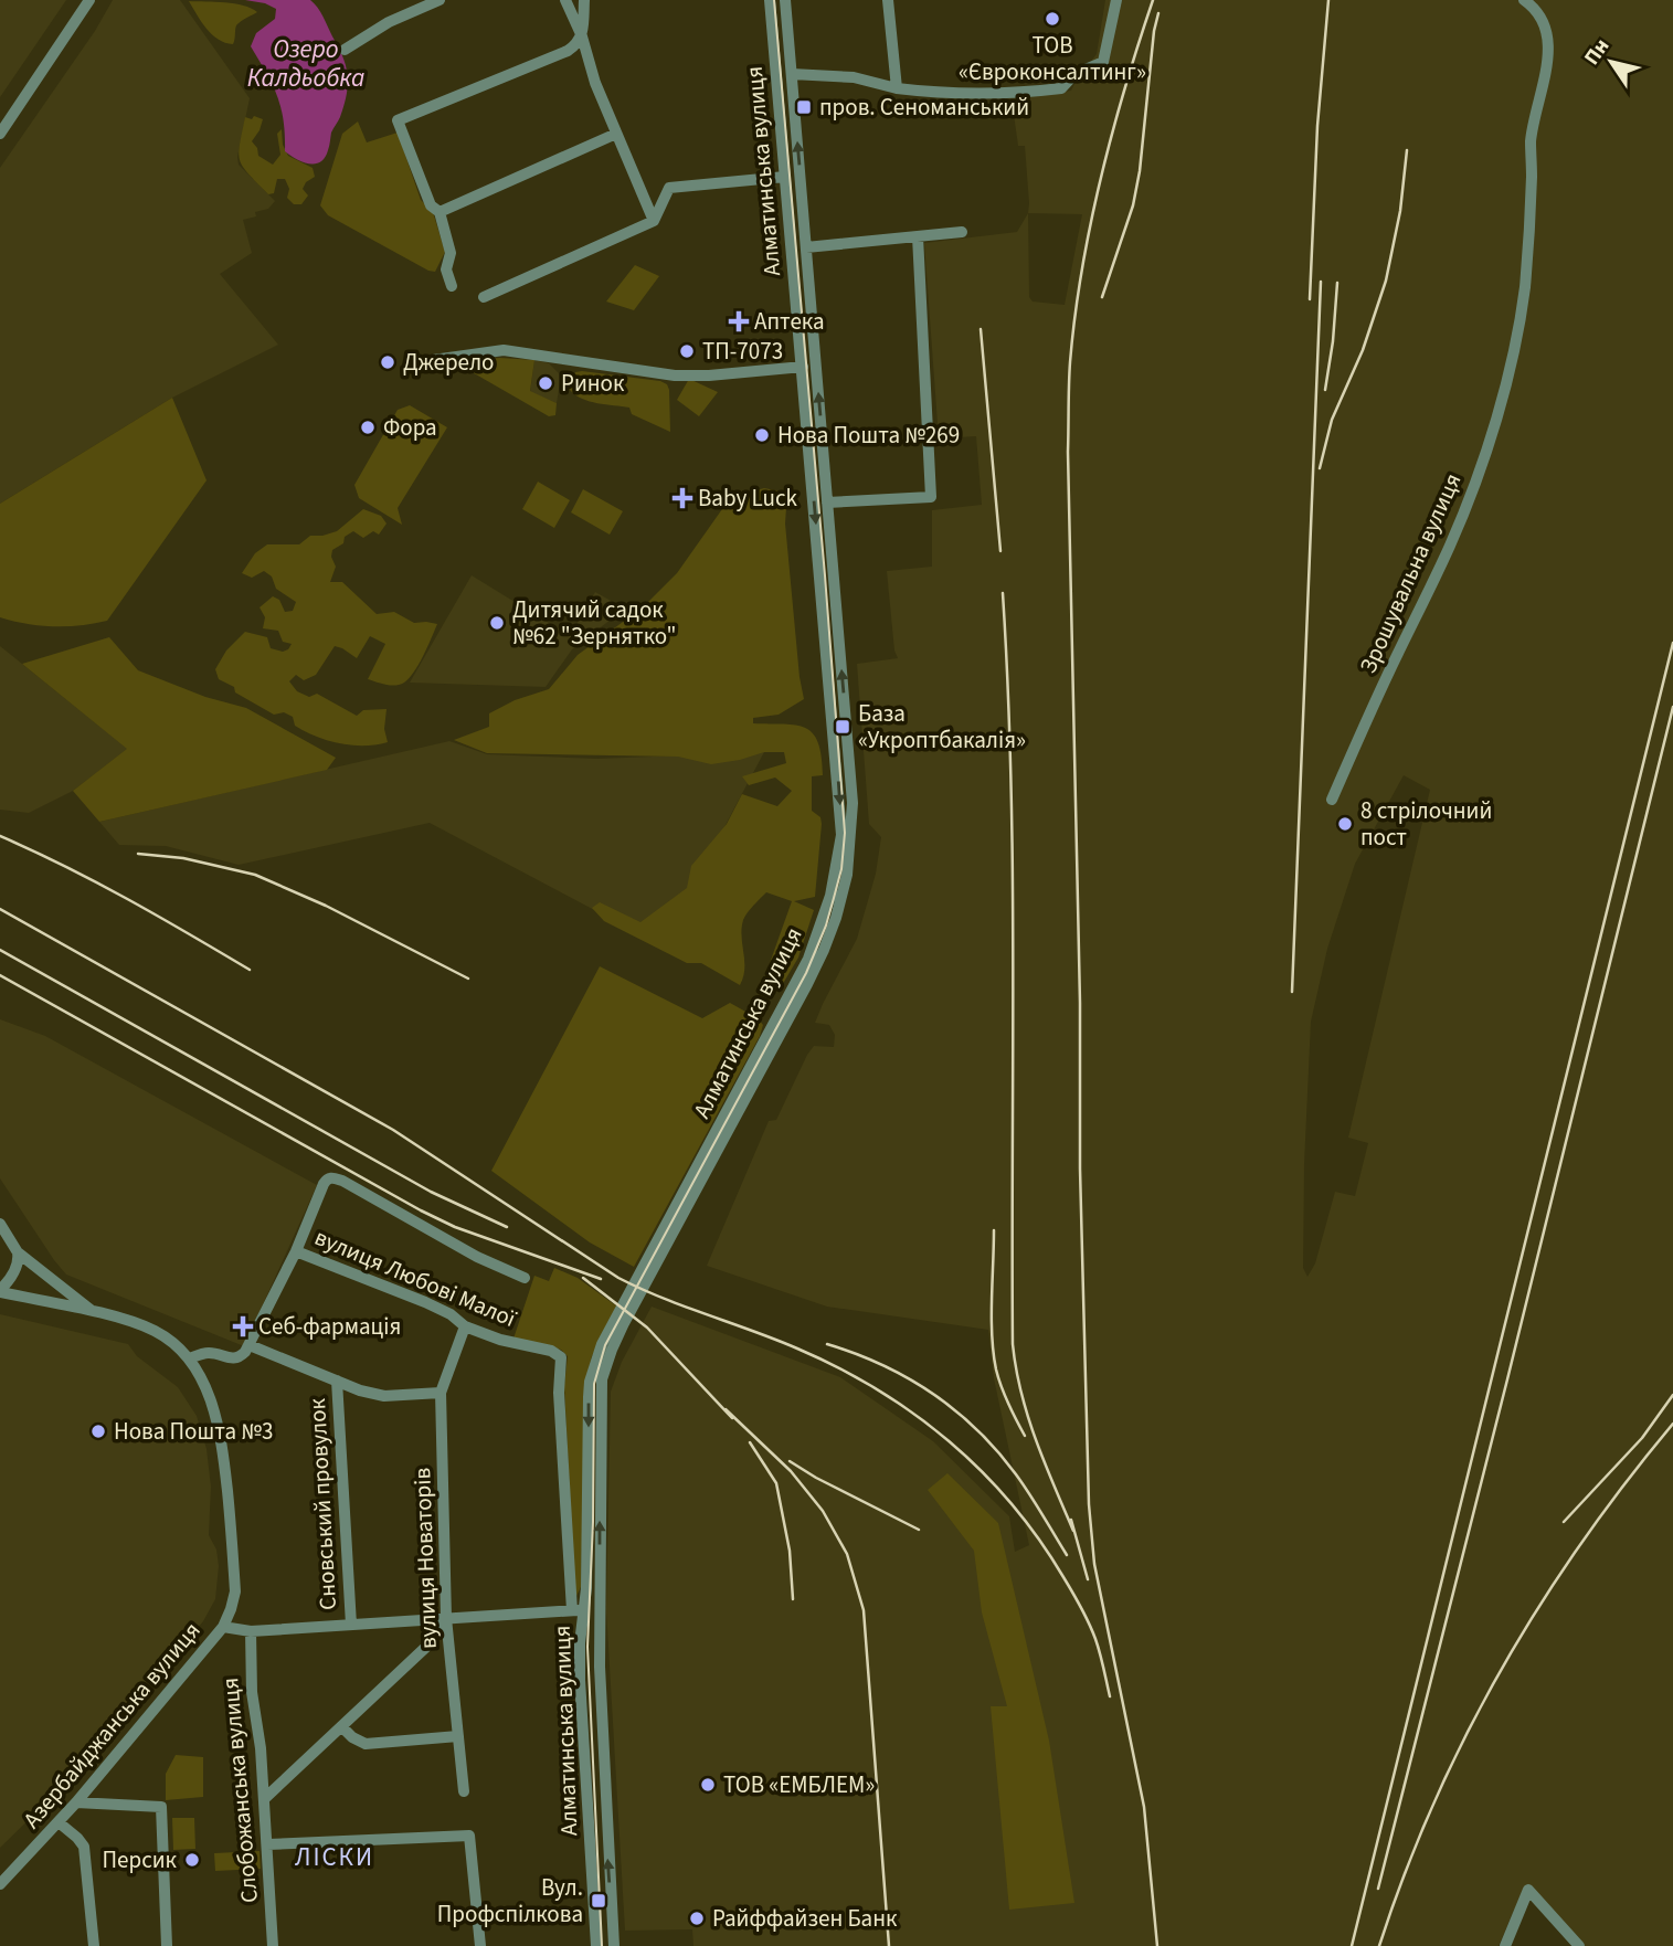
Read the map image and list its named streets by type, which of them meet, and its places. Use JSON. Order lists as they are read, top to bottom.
{
  "streets": {
    "street": [
      "Алматинська вулиця",
      "Зрошувальна вулиця",
      "вулиця Любові Малої",
      "Сновський провулок",
      "вулиця Новаторів",
      "Азербайджанська вулиця",
      "Слобожанська вулиця"
    ]
  },
  "crossings": [
    ["Алматинська вулиця", "вулиця Любові Малої"],
    ["вулиця Любові Малої", "вулиця Новаторів"]
  ],
  "districts": ["ЛІСКИ"],
  "water": ["Озеро Калдьобка"],
  "places": {
    "other": [
      "ТОВ «Євроконсалтинг»",
      "ТП-7073",
      "Джерело",
      "Ринок",
      "Фора",
      "Нова Пошта №269",
      "Дитячий садок №62 \"Зернятко\"",
      "8 стрілочний пост",
      "Нова Пошта №3",
      "ТОВ «ЕМБЛЕМ»",
      "Персик",
      "Райффайзен Банк"
    ],
    "transit": ["пров. Сеноманський", "База «Укроптбакалія»", "Вул. Профспілкова"],
    "health": ["Аптека", "Baby Luck", "Себ-фармація"]
  },
  "north": "top left"
}
